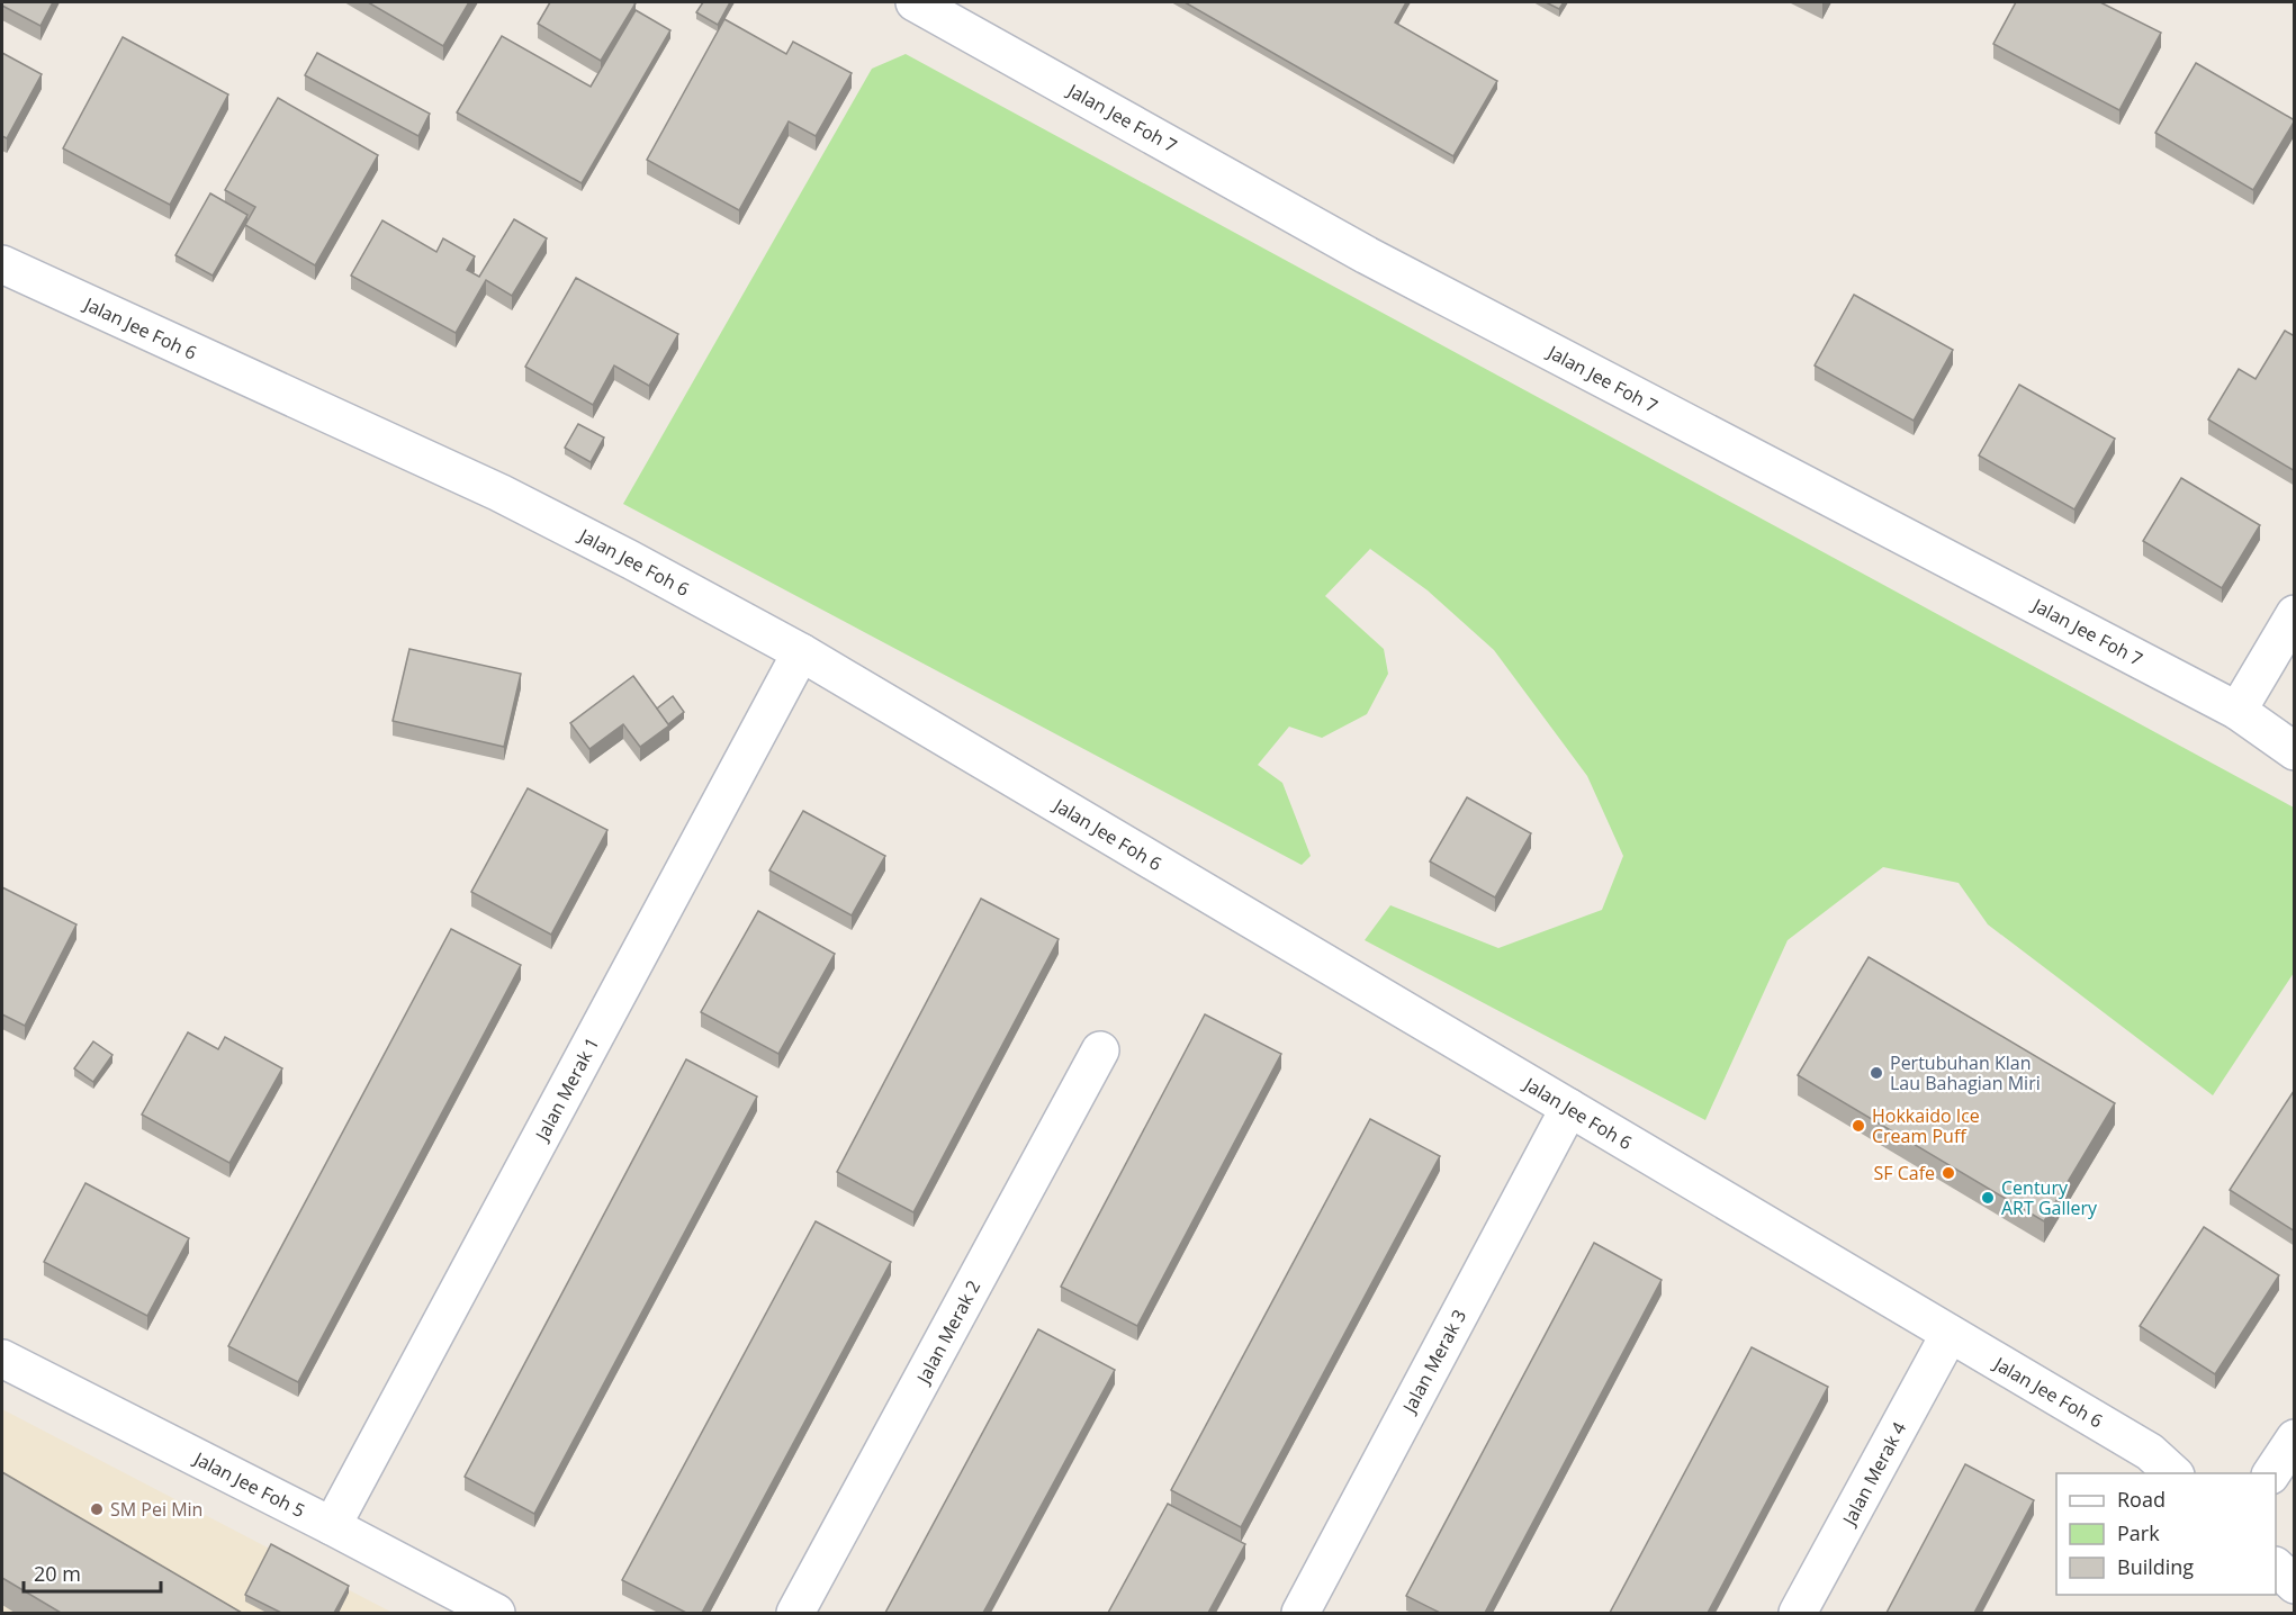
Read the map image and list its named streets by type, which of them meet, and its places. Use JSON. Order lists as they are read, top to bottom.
{
  "streets": {
    "street": [
      "Jalan Jee Foh 7",
      "Jalan Jee Foh 6",
      "Jalan Merak 1",
      "Jalan Merak 2",
      "Jalan Merak 3",
      "Jalan Merak 4",
      "Jalan Jee Foh 5"
    ]
  },
  "crossings": [
    ["Jalan Jee Foh 6", "Jalan Merak 1"],
    ["Jalan Jee Foh 6", "Jalan Merak 3"],
    ["Jalan Jee Foh 6", "Jalan Merak 4"],
    ["Jalan Merak 1", "Jalan Jee Foh 5"]
  ],
  "places": [
    "Pertubuhan Klan Lau Bahagian Miri",
    "Hokkaido Ice Cream Puff",
    "SF Cafe",
    "Century ART Gallery",
    "SM Pei Min"
  ],
  "legend": ["Road", "Park", "Building"],
  "scale_bar": "20 m"
}
